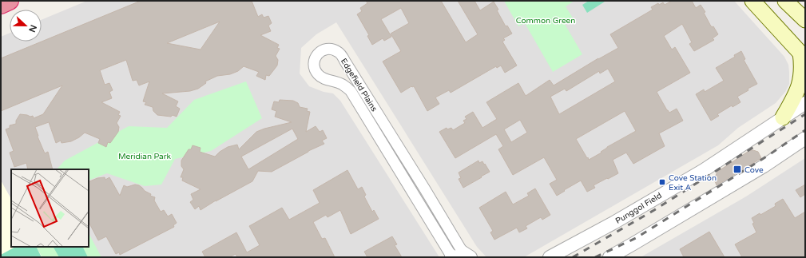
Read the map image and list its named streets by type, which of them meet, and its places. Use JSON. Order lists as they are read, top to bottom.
{
  "streets": {
    "street": ["Edgefield Plains", "Punggol Field"]
  },
  "parks": ["Common Green", "Meridian Park"],
  "places": {
    "transit": ["Cove", "Cove Station Exit A"]
  },
  "north": "right"
}
